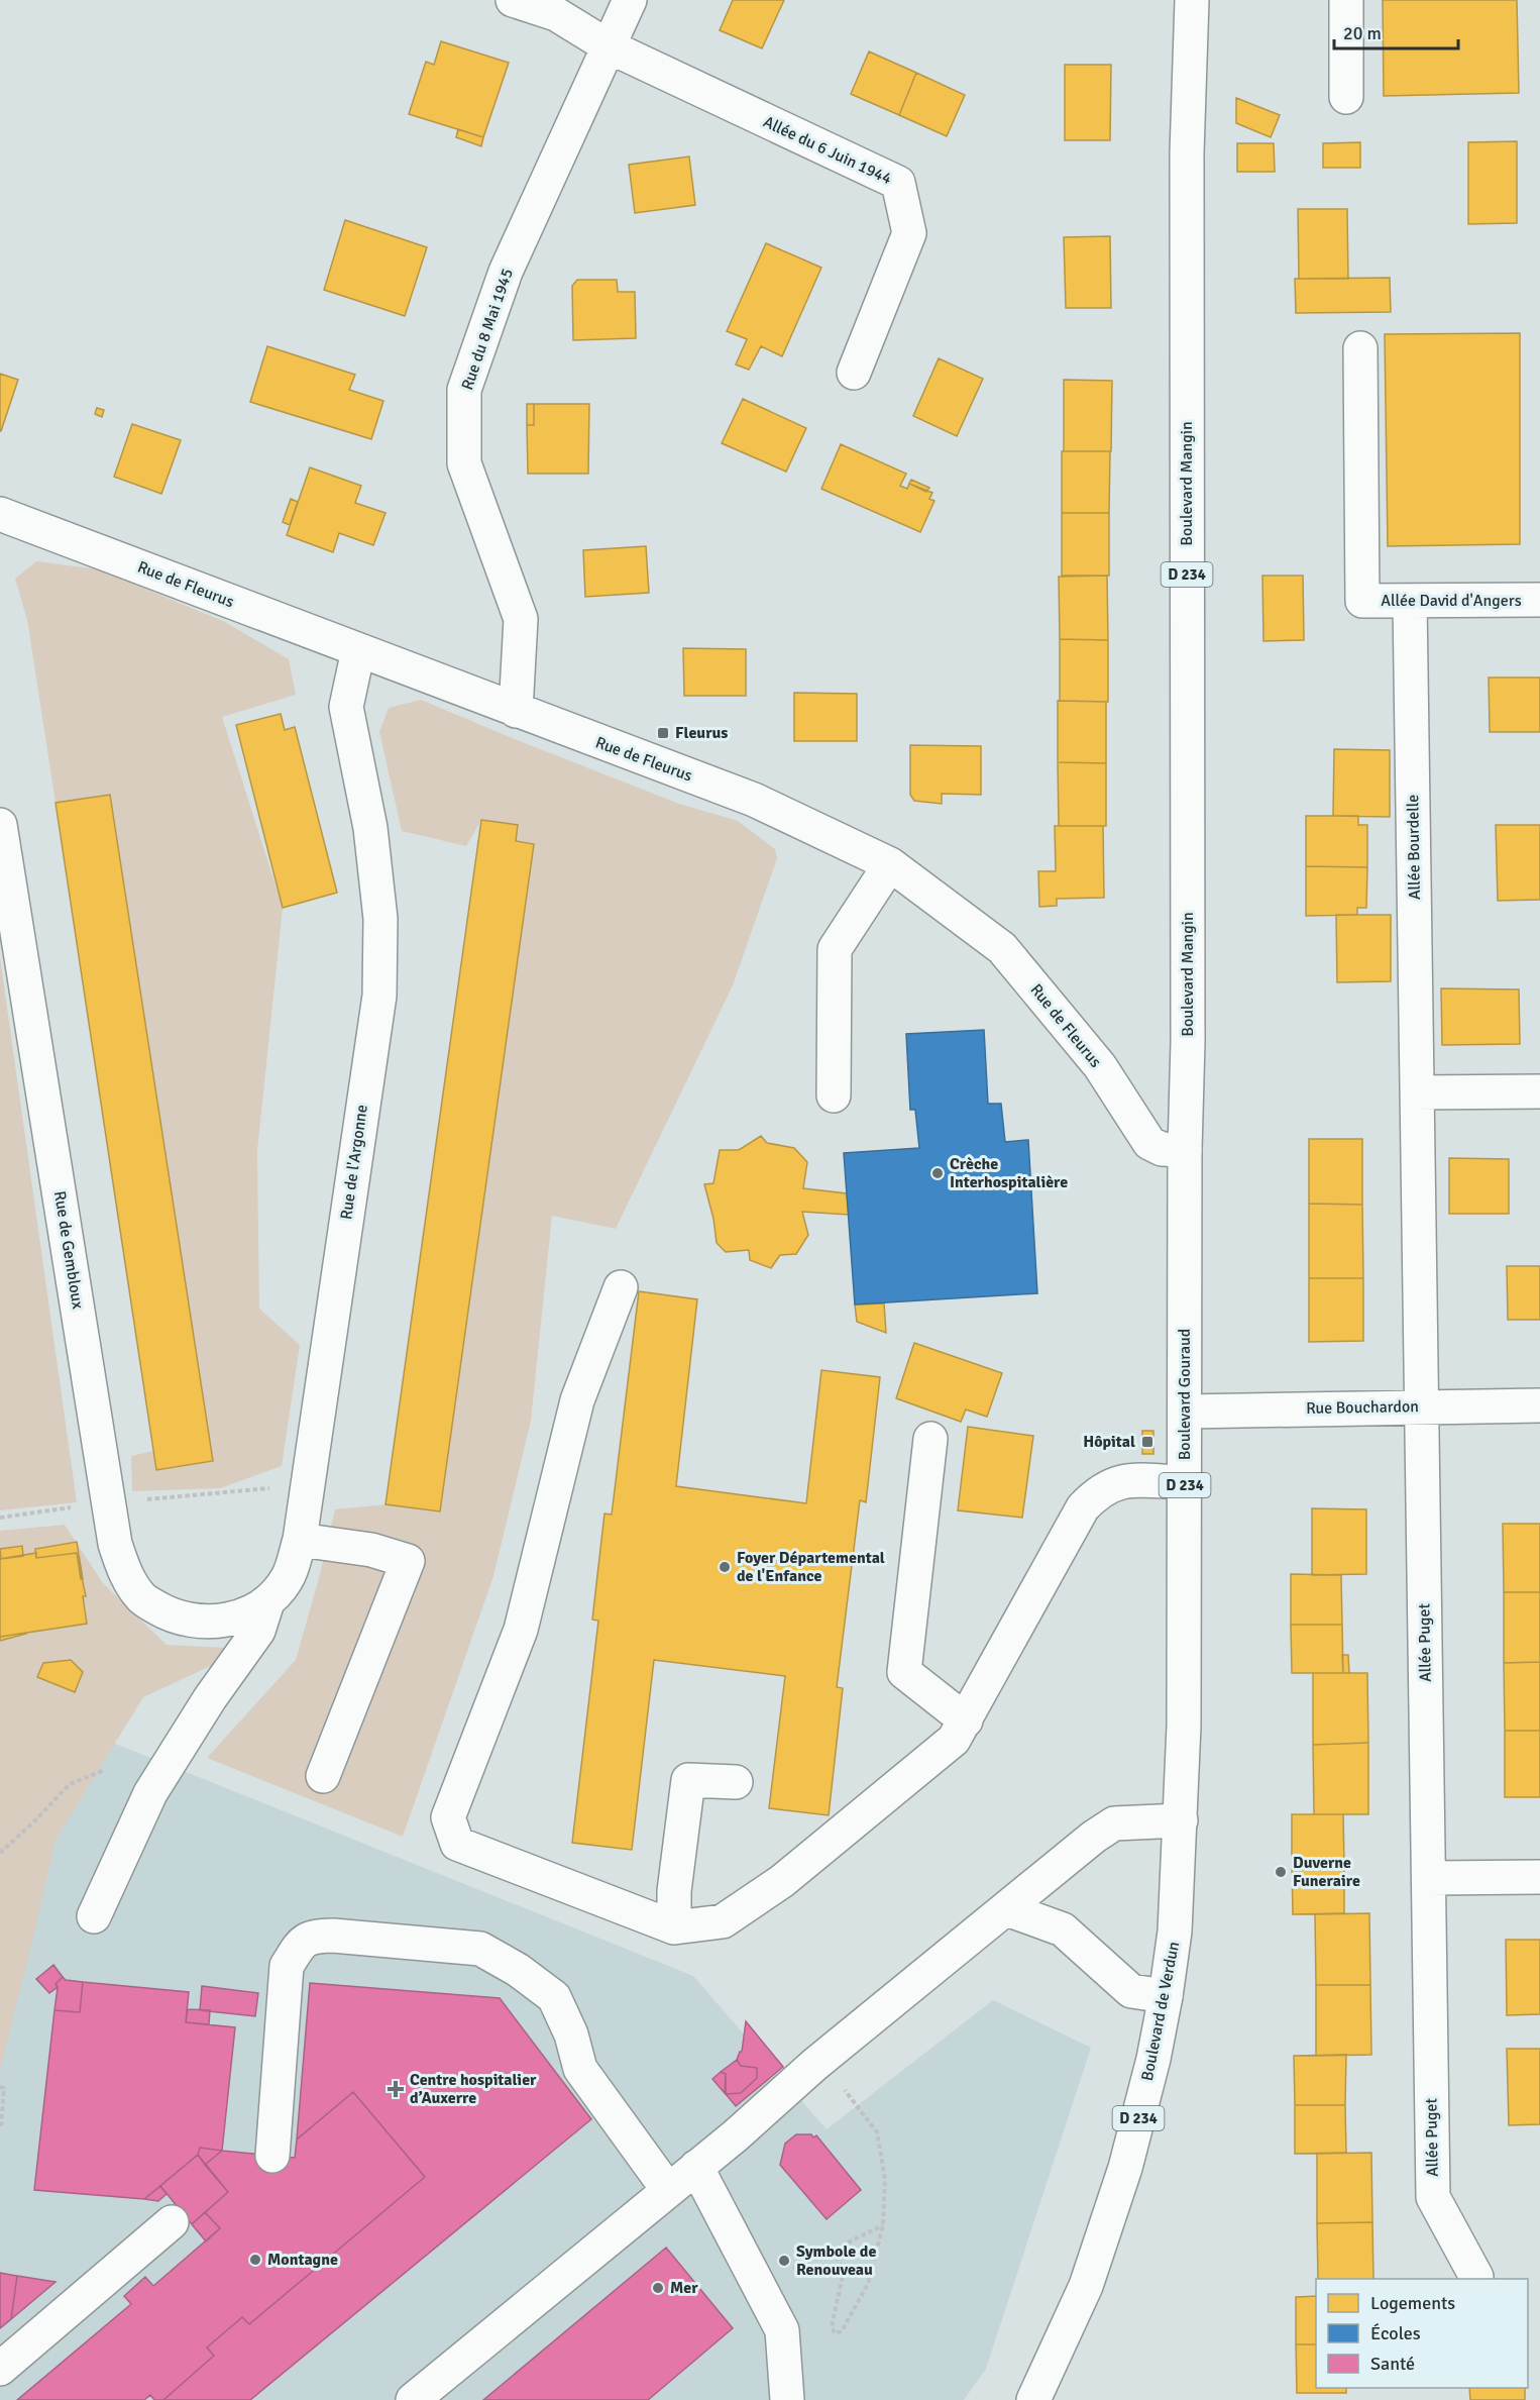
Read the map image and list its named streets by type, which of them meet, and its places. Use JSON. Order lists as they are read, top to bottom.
{
  "streets": {
    "street": [
      "Allée du 6 Juin 1944",
      "Rue du 8 Mai 1945",
      "Boulevard Mangin",
      "D 234",
      "Rue de Fleurus",
      "Allée David d'Angers",
      "Allée Bourdelle",
      "Rue de l'Argonne",
      "Rue de Gembloux",
      "Boulevard Gouraud",
      "Rue Bouchardon",
      "Allée Puget",
      "Boulevard de Verdun"
    ]
  },
  "crossings": [
    ["Allée du 6 Juin 1944", "Rue du 8 Mai 1945"],
    ["Rue du 8 Mai 1945", "Rue de Fleurus"],
    ["Boulevard Mangin", "Rue de Fleurus"],
    ["Boulevard Mangin", "Boulevard Gouraud"],
    ["Rue de Fleurus", "Rue de l'Argonne"],
    ["Rue de Fleurus", "Boulevard Gouraud"],
    ["Allée David d'Angers", "Allée Bourdelle"],
    ["Allée Bourdelle", "Rue Bouchardon"],
    ["Allée Bourdelle", "Allée Puget"],
    ["Rue de l'Argonne", "Rue de Gembloux"],
    ["Boulevard Gouraud", "Rue Bouchardon"],
    ["Boulevard Gouraud", "Boulevard de Verdun"],
    ["Rue Bouchardon", "Allée Puget"]
  ],
  "places": {
    "transit": ["Fleurus", "Hôpital"],
    "other": [
      "Crèche Interhospitalière",
      "Foyer Départemental de l'Enfance",
      "Duverne Funeraire",
      "Montagne",
      "Symbole de Renouveau",
      "Mer"
    ],
    "health": ["Centre hospitalier d’Auxerre"]
  },
  "legend": ["Logements", "Écoles", "Santé"],
  "scale_bar": "20 m"
}
